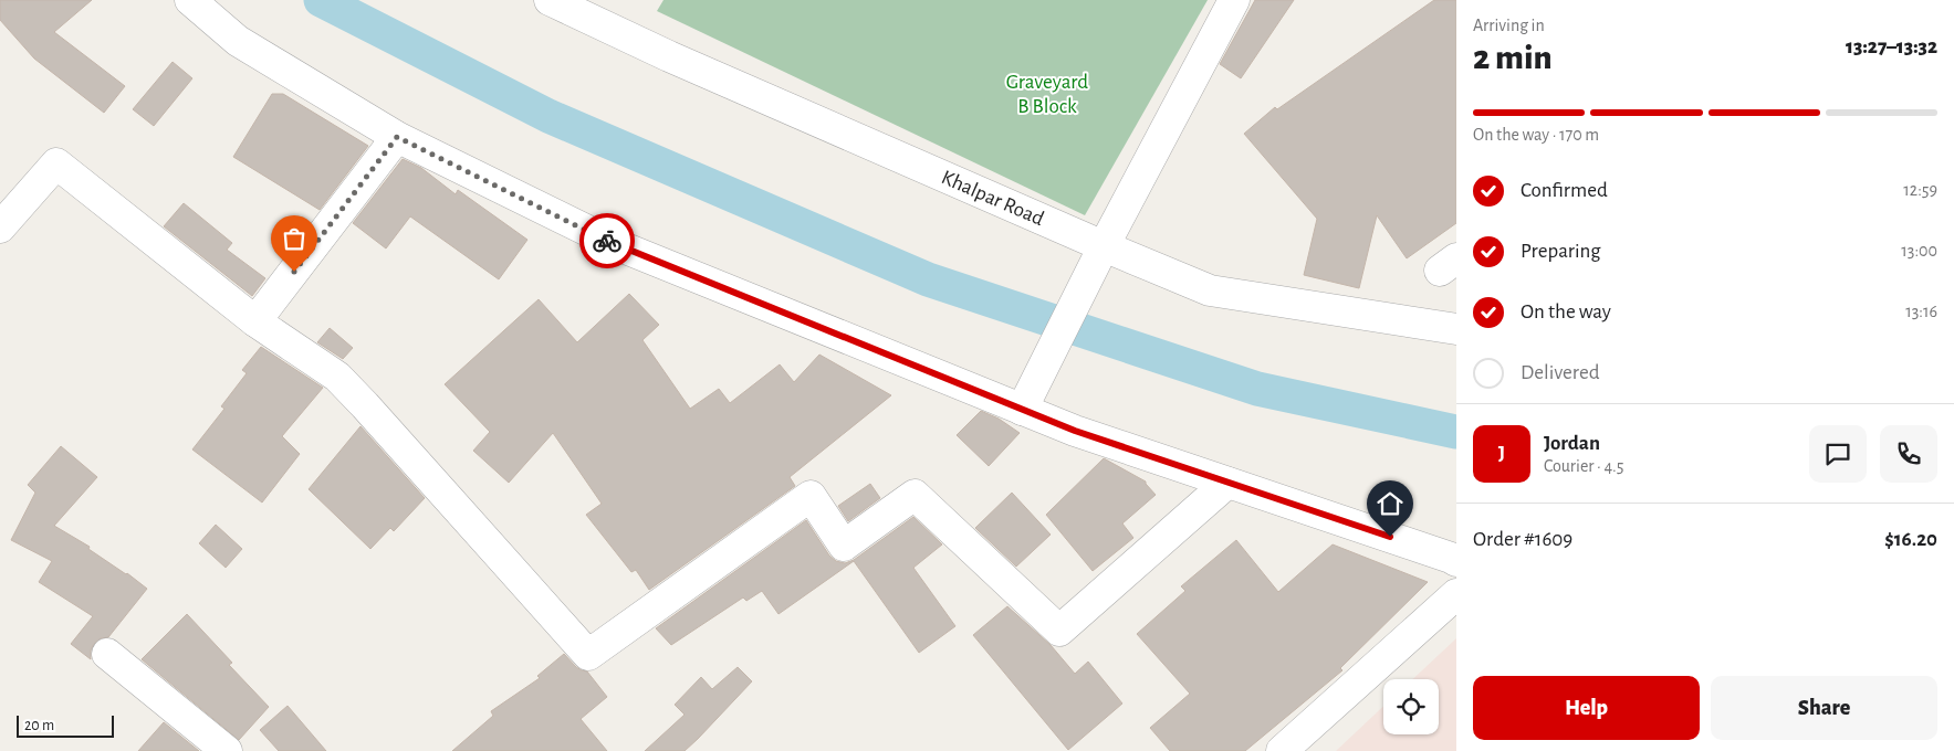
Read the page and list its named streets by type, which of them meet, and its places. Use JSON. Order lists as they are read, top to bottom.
{
  "streets": {
    "street": ["Khalpar Road"]
  },
  "parks": ["Graveyard B Block"],
  "scale_bar": "20 m",
  "page": {
    "heading": ["2 min", "Arriving in", "13:27–13:32"],
    "panel": [
      "Jordan",
      "Courier · 4.5",
      "Order #1609",
      "$16.20"
    ],
    "bar": "On the way · 170 m",
    "list": [
      ["Confirmed", "12:59"],
      ["Preparing", "13:00"],
      ["On the way", "13:16"],
      "Delivered"
    ],
    "round": "J",
    "buttons": ["Help", "Share"],
    "scale": "20 m"
  }
}
